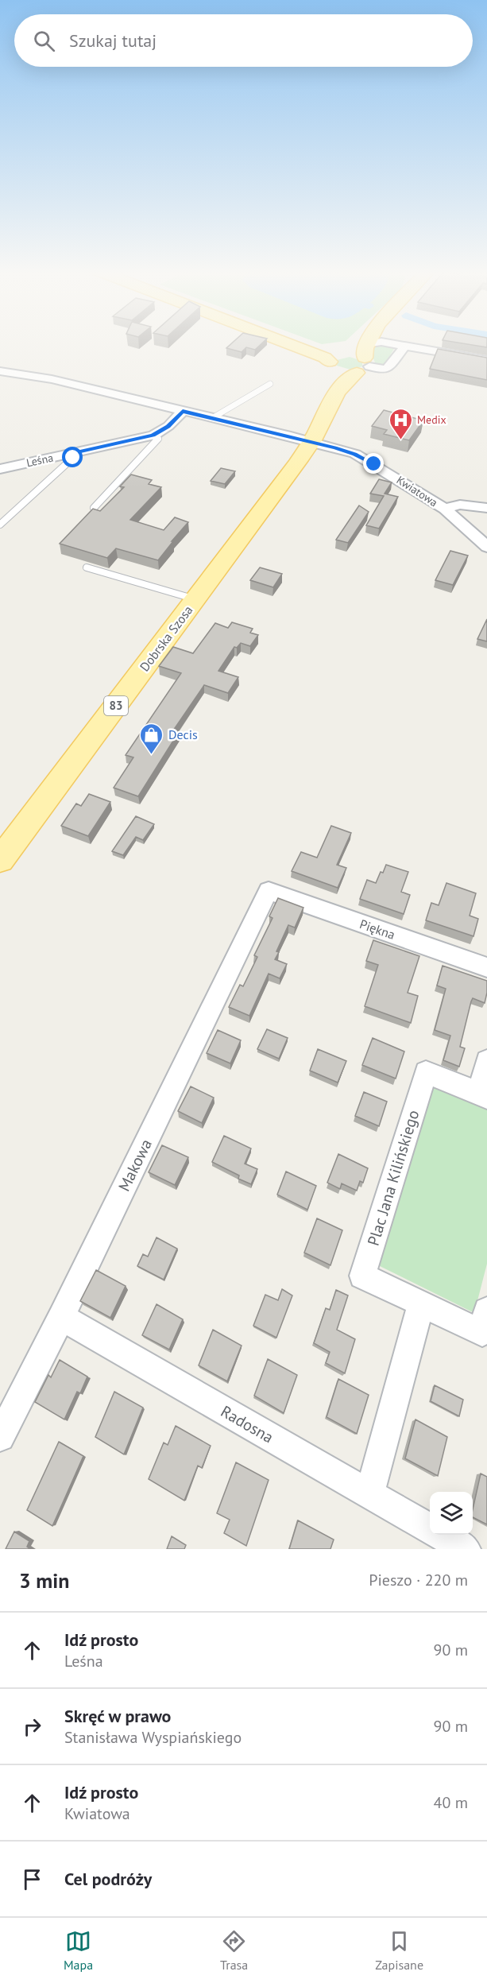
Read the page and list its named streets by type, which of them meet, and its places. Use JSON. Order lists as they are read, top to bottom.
{
  "streets": {
    "main road": ["Dobrska Szosa", "83"],
    "street": [
      "Leśna",
      "Kwiatowa",
      "Piękna",
      "Makowa",
      "Plac Jana Kilińskiego",
      "Radosna"
    ]
  },
  "crossings": [
    ["Leśna", "Kwiatowa"],
    ["Kwiatowa", "Dobrska Szosa"],
    ["Piękna", "Makowa"],
    ["Makowa", "Radosna"]
  ],
  "places": {
    "hospital": ["Medix"],
    "shop": ["Decis"]
  },
  "page": {
    "search": "Szukaj tutaj",
    "heading": ["3 min", "Pieszo · 220 m"],
    "list": [
      ["Idź prosto", "Leśna", "90 m"],
      ["Skręć w prawo", "Stanisława Wyspiańskiego", "90 m"],
      ["Idź prosto", "Kwiatowa", "40 m"],
      "Cel podróży"
    ],
    "nav": ["Mapa", "Trasa", "Zapisane"]
  }
}
